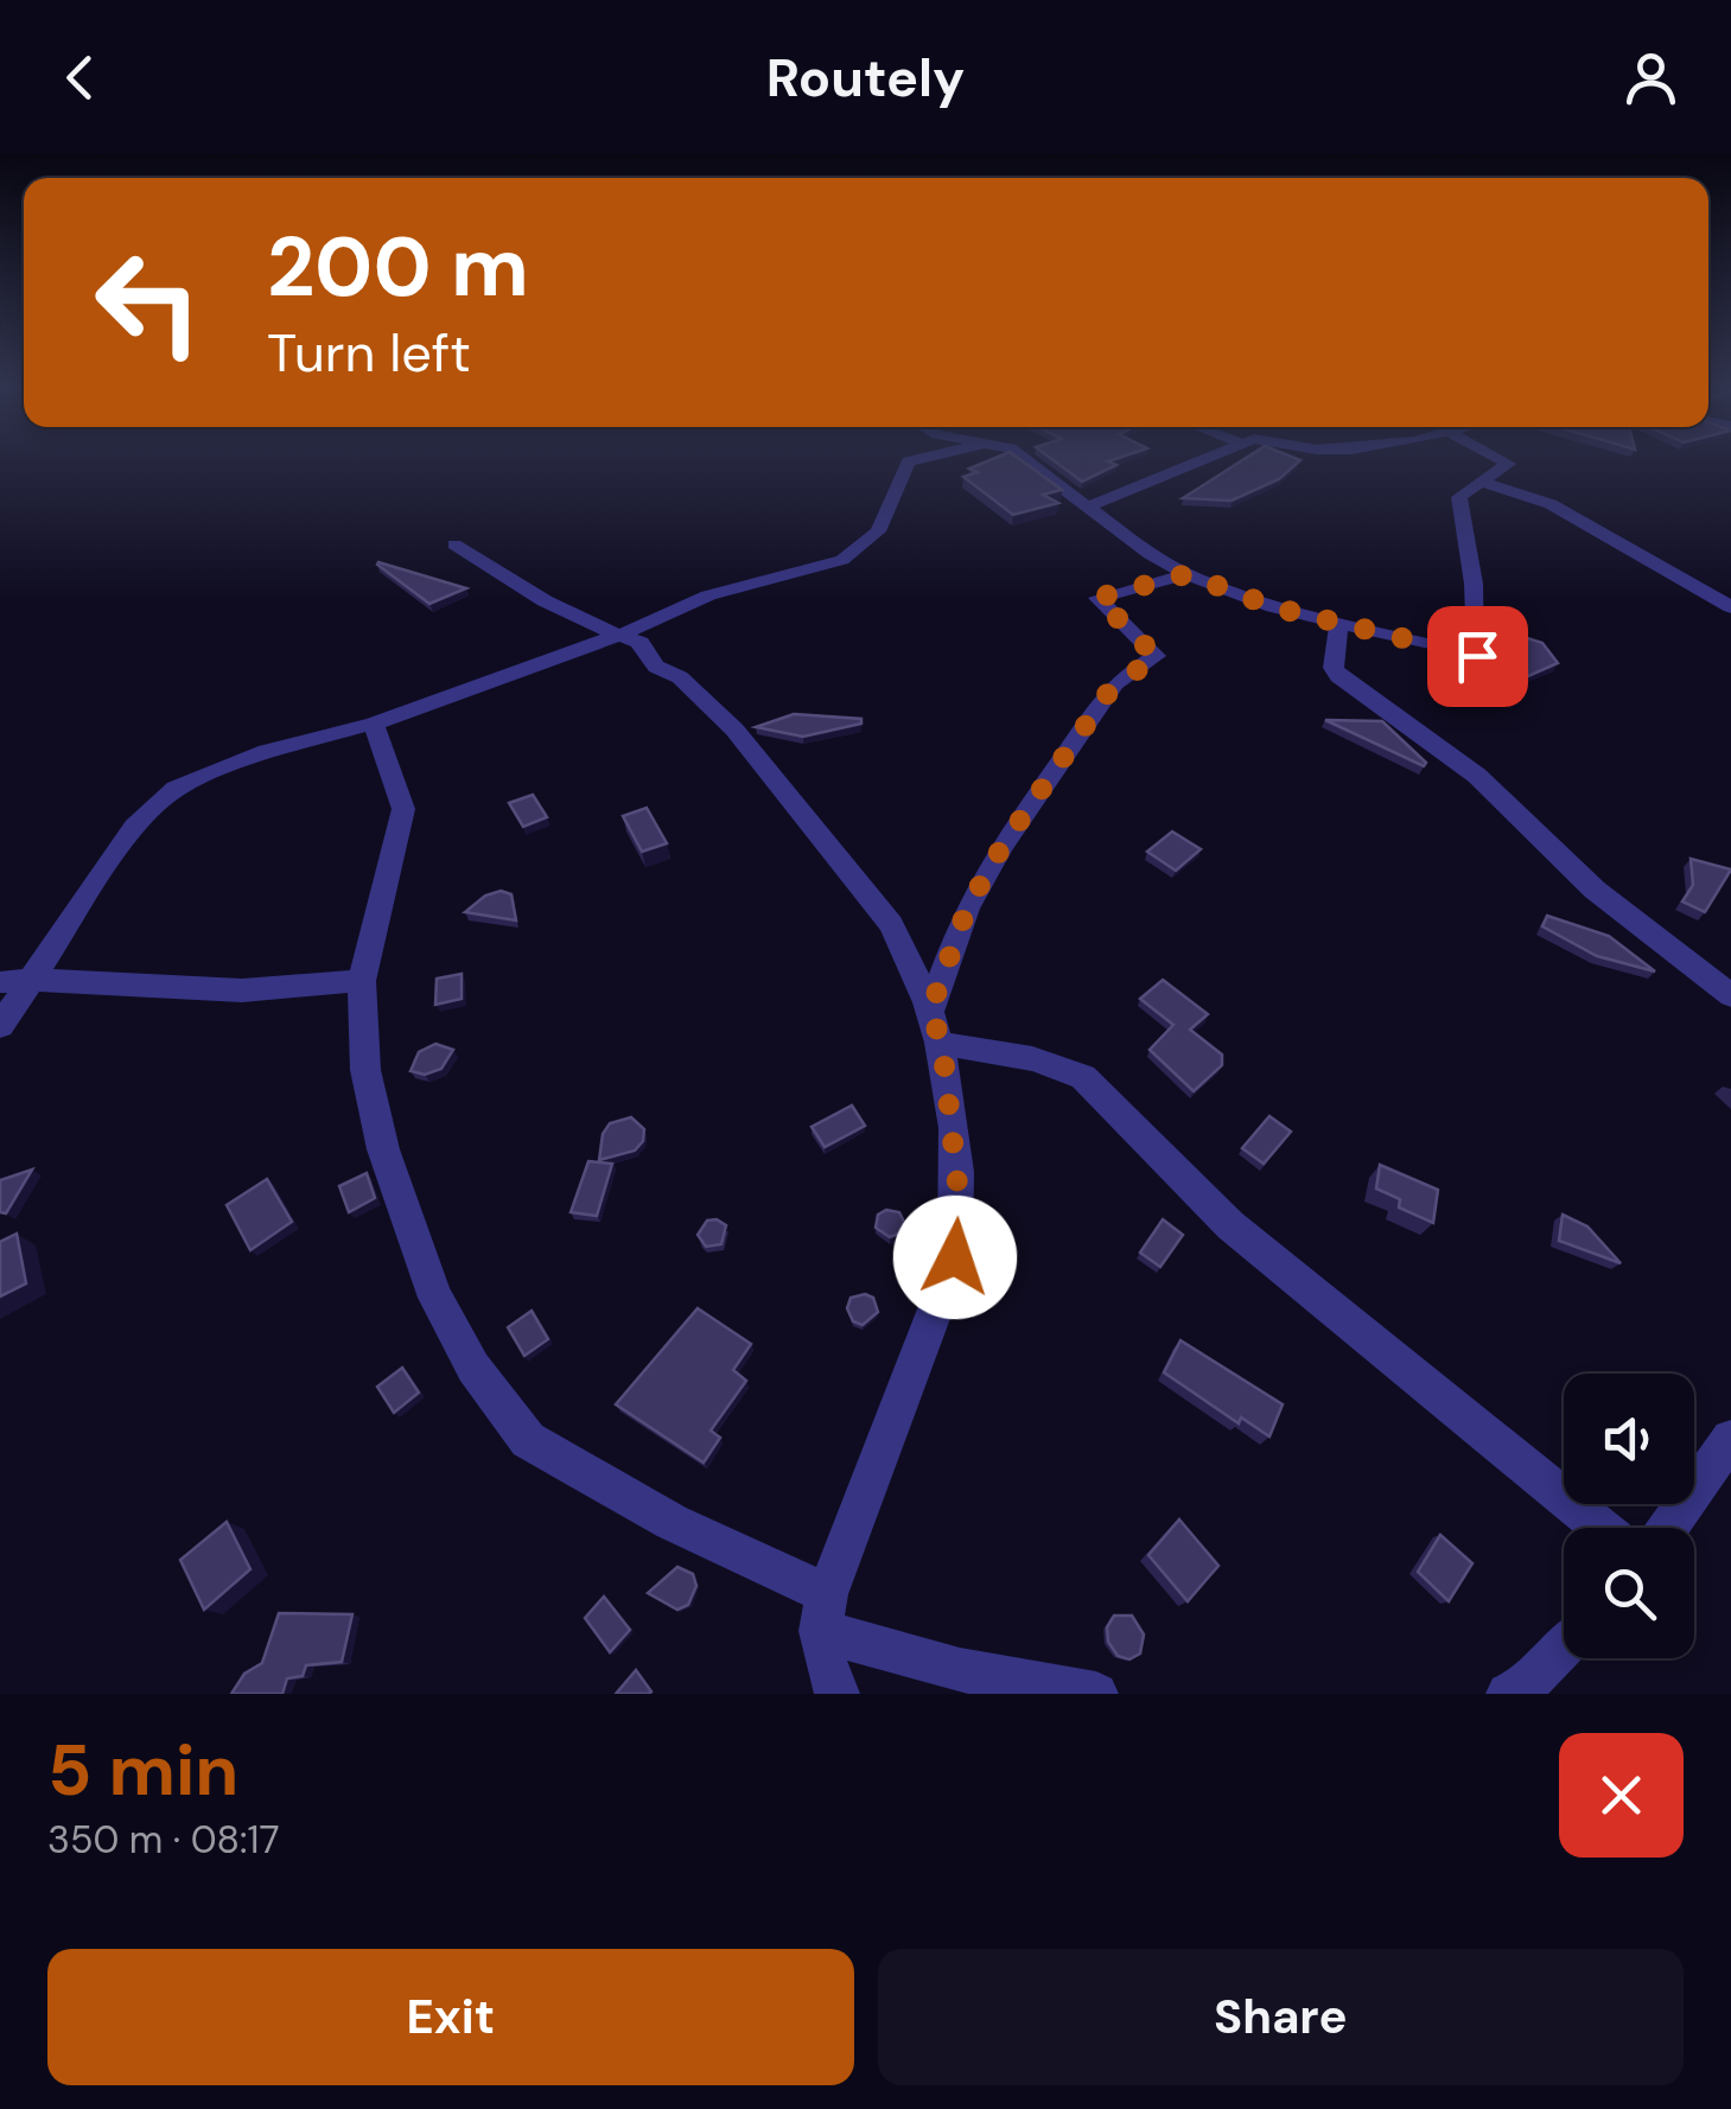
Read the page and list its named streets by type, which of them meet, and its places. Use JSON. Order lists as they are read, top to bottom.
{
  "page": {
    "header": "Routely",
    "turn": ["200 m", "Turn left"],
    "heading": ["5 min", "350 m · 08:17"],
    "buttons": ["Exit", "Share"]
  }
}
